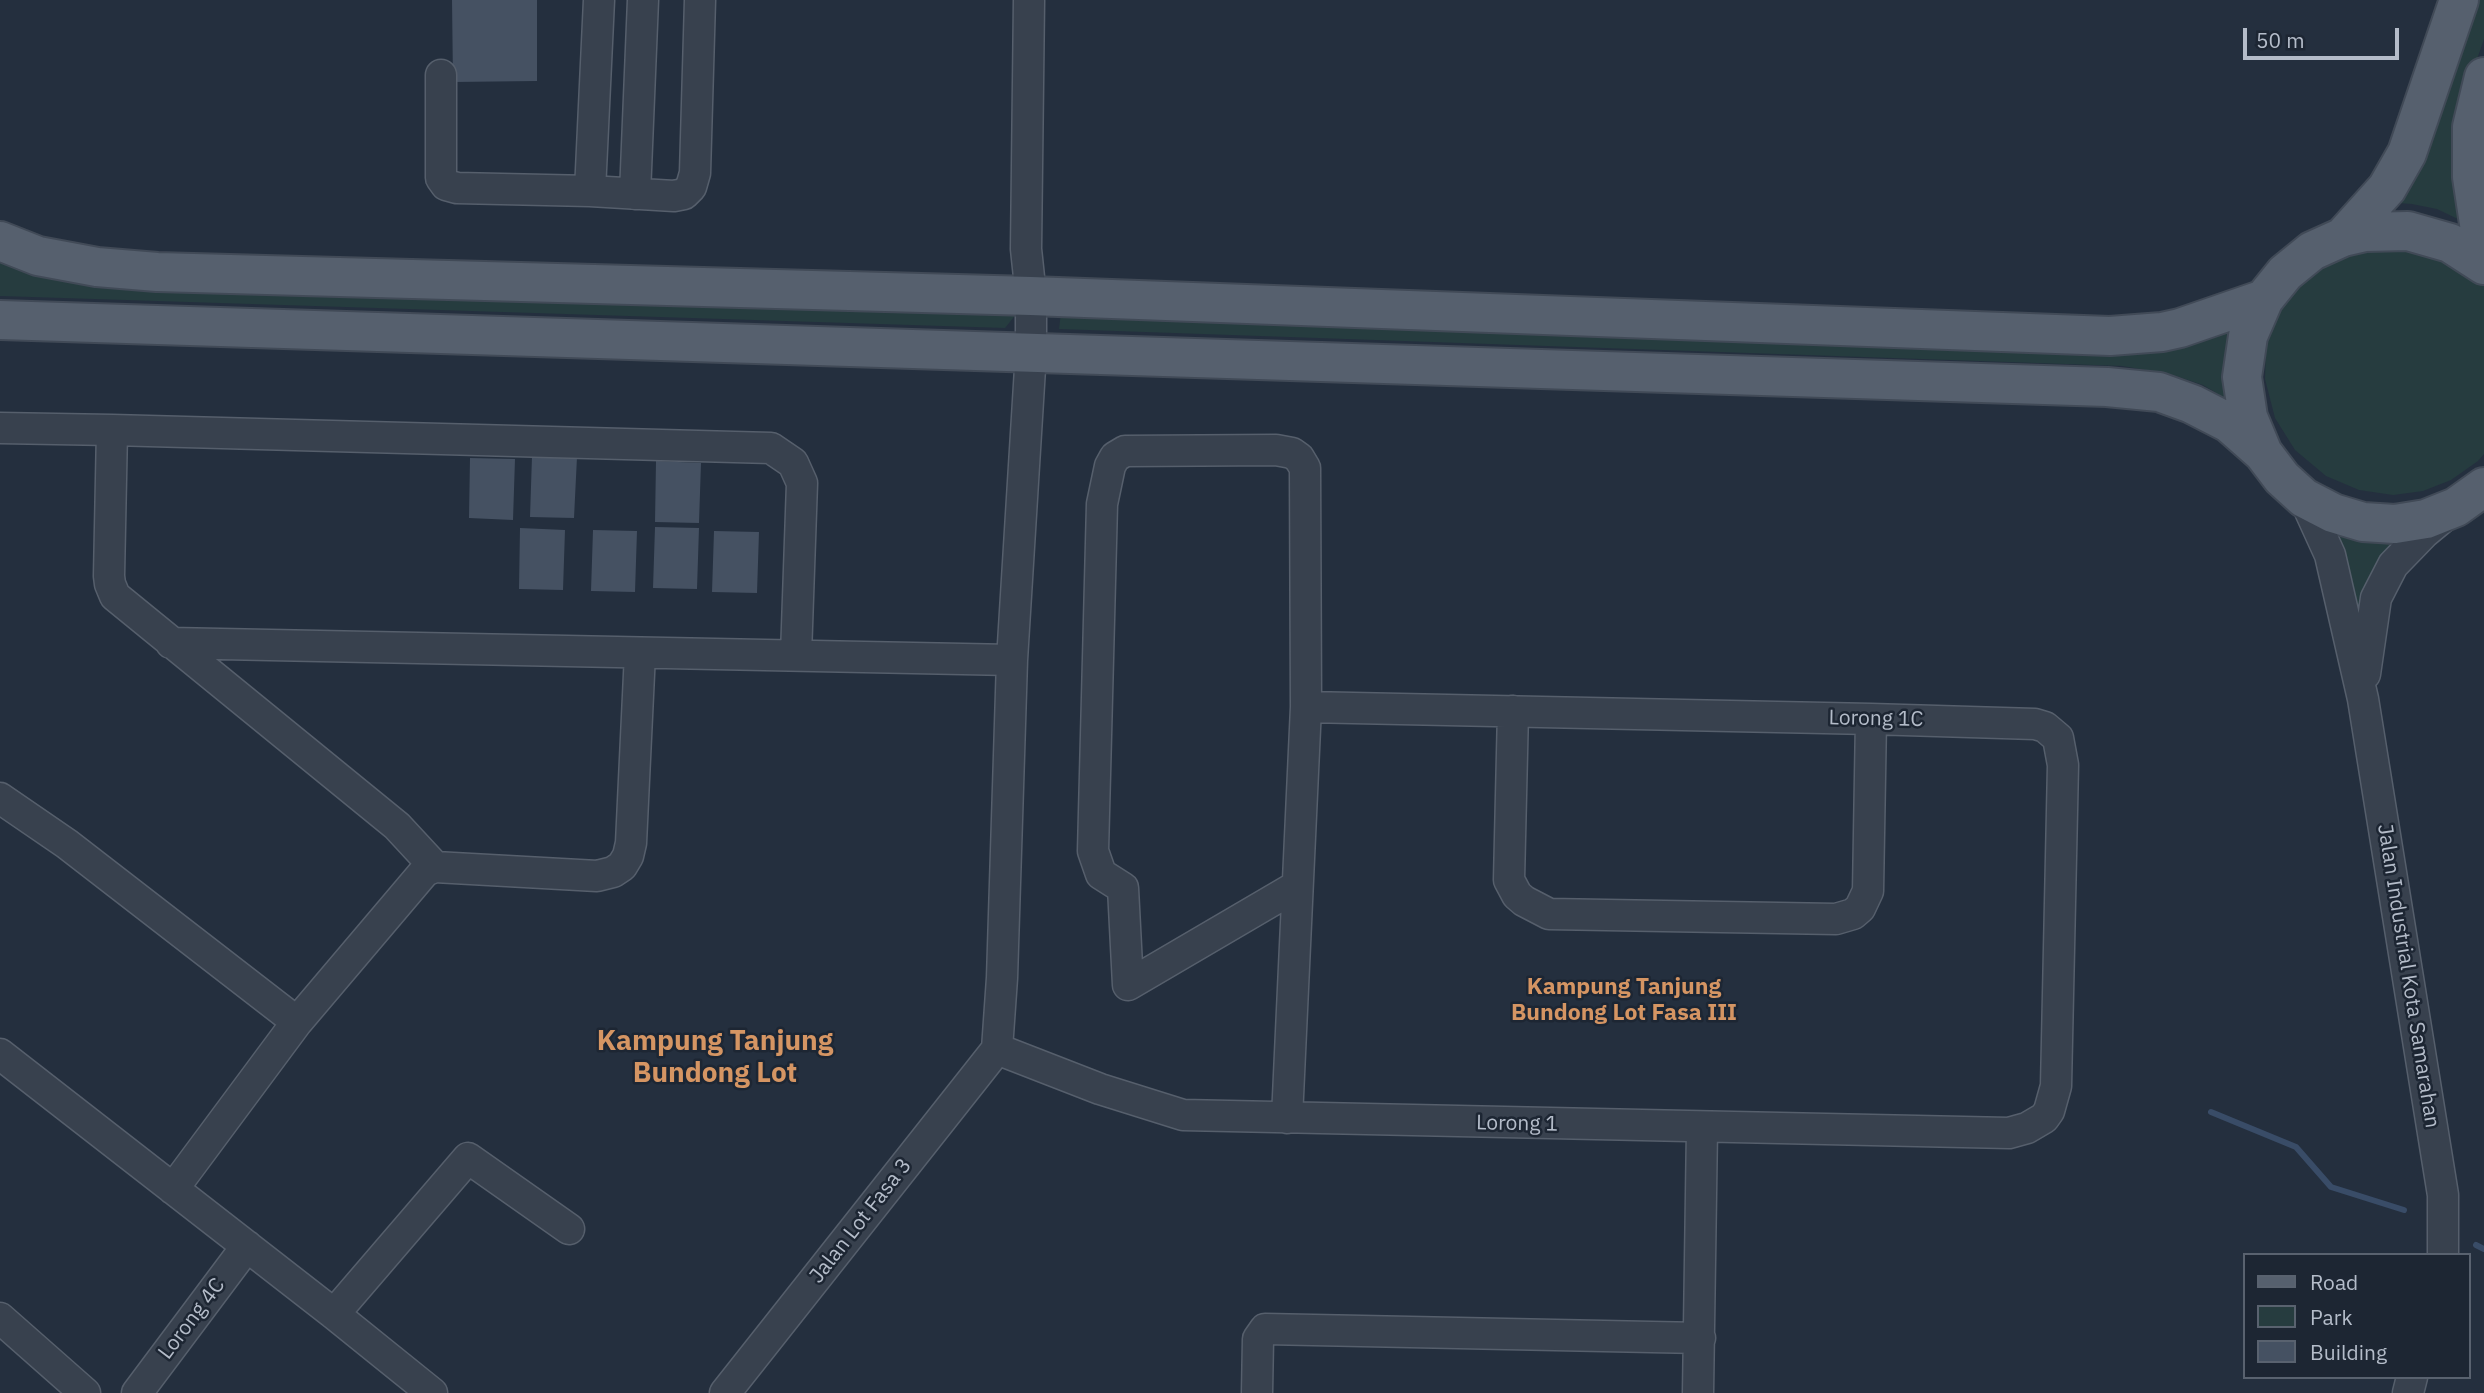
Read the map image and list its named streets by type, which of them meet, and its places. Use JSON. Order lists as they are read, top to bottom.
{
  "streets": {
    "street": [
      "Lorong 1C",
      "Jalan Industrial Kota Samarahan",
      "Lorong 1",
      "Jalan Lot Fasa 3",
      "Lorong 4C"
    ]
  },
  "crossings": [
    ["Lorong 1C", "Lorong 1"],
    ["Lorong 1", "Jalan Lot Fasa 3"]
  ],
  "districts": ["Kampung Tanjung Bundong Lot Fasa III", "Kampung Tanjung Bundong Lot"],
  "legend": ["Road", "Park", "Building"],
  "scale_bar": "50 m"
}
